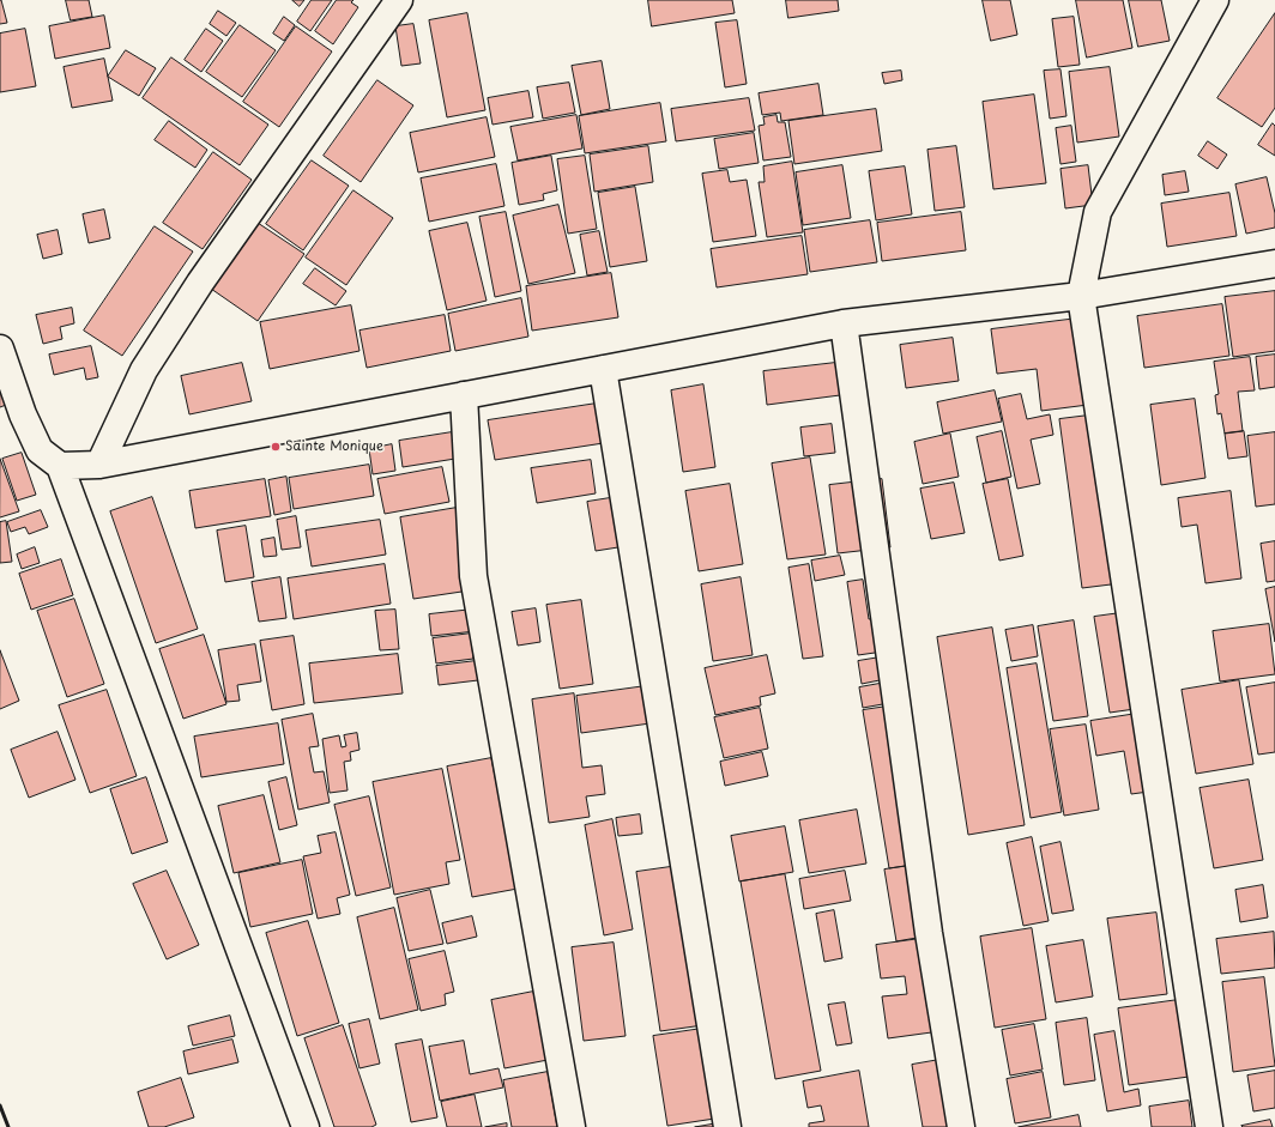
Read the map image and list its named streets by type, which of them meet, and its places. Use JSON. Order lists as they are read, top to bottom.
{
  "places": ["Sainte Monique"]
}
